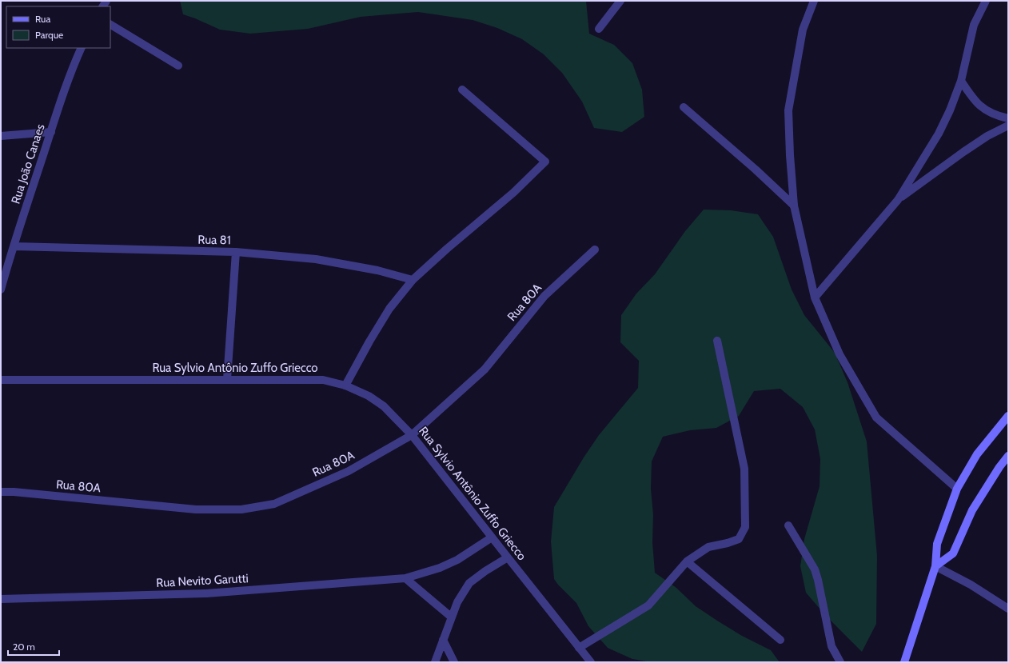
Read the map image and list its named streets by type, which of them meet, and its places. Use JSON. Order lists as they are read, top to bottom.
{
  "streets": {
    "street": [
      "Rua João Canaes",
      "Rua 81",
      "Rua 80A",
      "Rua Sylvio Antônio Zuffo Griecco",
      "Rua Nevito Garutti"
    ]
  },
  "crossings": [
    ["Rua João Canaes", "Rua 81"],
    ["Rua 80A", "Rua Sylvio Antônio Zuffo Griecco"],
    ["Rua Sylvio Antônio Zuffo Griecco", "Rua Nevito Garutti"]
  ],
  "legend": ["Rua", "Parque"],
  "scale_bar": "20 m"
}
